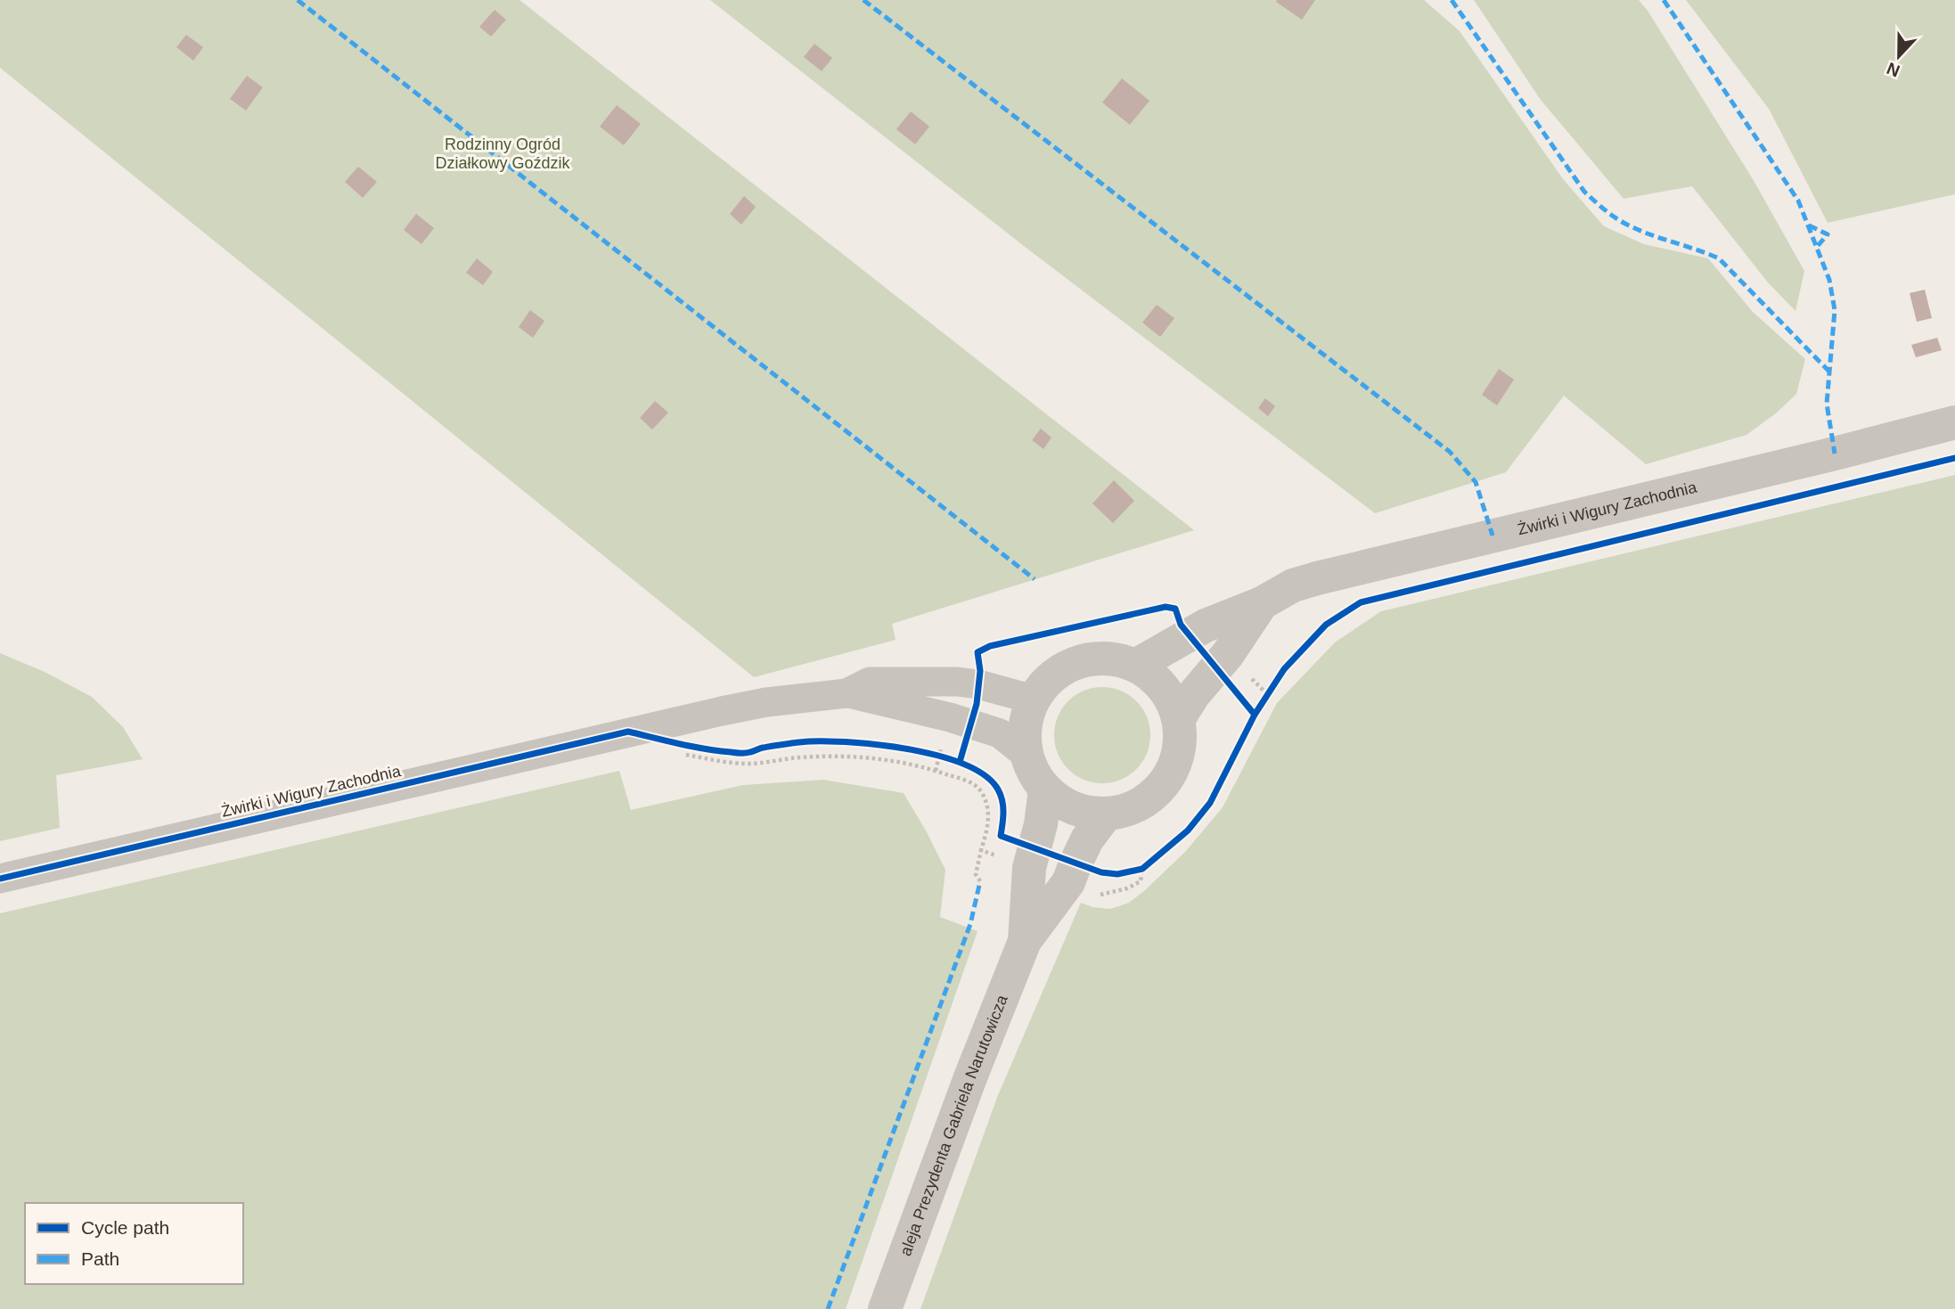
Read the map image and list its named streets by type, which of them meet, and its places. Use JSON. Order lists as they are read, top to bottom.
{
  "streets": {
    "street": ["Żwirki i Wigury Zachodnia", "aleja Prezydenta Gabriela Narutowicza"]
  },
  "crossings": [
    ["Żwirki i Wigury Zachodnia", "aleja Prezydenta Gabriela Narutowicza"]
  ],
  "parks": ["Rodzinny Ogród Działkowy Goździk"],
  "legend": ["Cycle path", "Path"],
  "north": "bottom"
}
